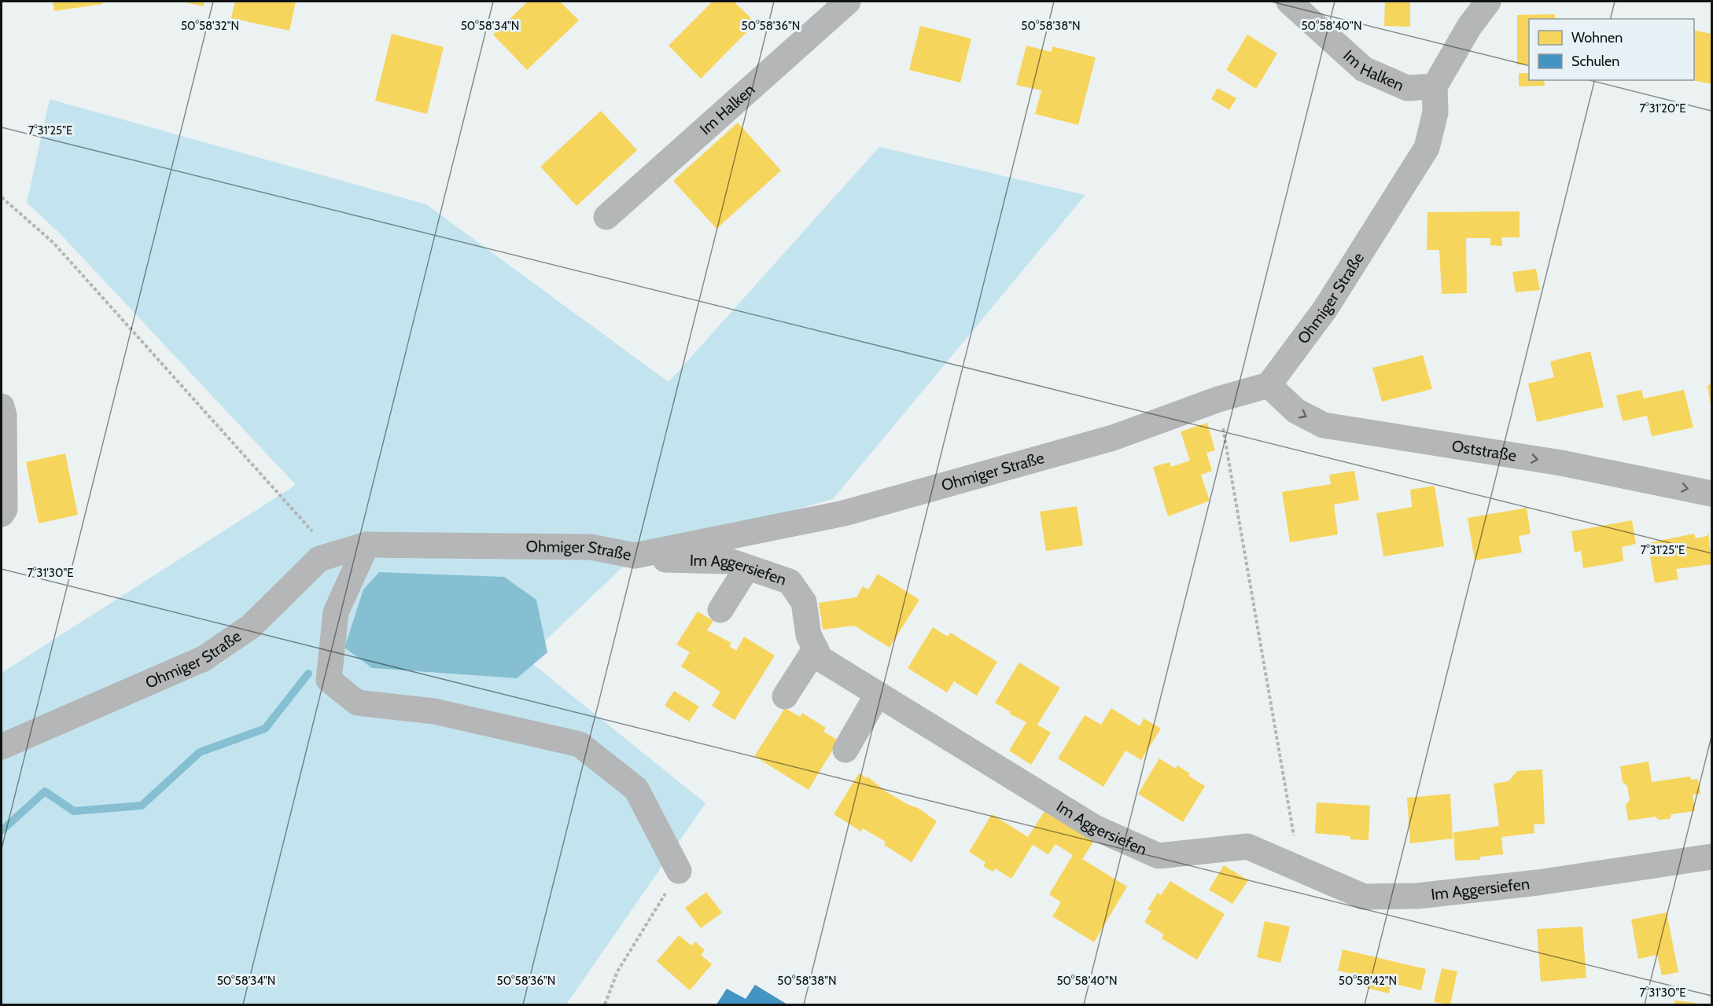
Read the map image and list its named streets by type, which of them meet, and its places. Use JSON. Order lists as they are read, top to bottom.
{
  "streets": {
    "street": [
      "Im Halken",
      "Ohmiger Straße",
      "Oststraße",
      "Im Aggersiefen"
    ]
  },
  "crossings": [
    ["Im Halken", "Ohmiger Straße"],
    ["Ohmiger Straße", "Oststraße"],
    ["Ohmiger Straße", "Im Aggersiefen"]
  ],
  "one_way": ["Oststraße"],
  "legend": ["Wohnen", "Schulen"],
  "coordinates": [
    "50°58'32\"N",
    "50°58'34\"N",
    "50°58'36\"N",
    "50°58'38\"N",
    "50°58'40\"N",
    "7°31'20\"E",
    "7°31'25\"E",
    "7°31'30\"E",
    "50°58'42\"N"
  ]
}
